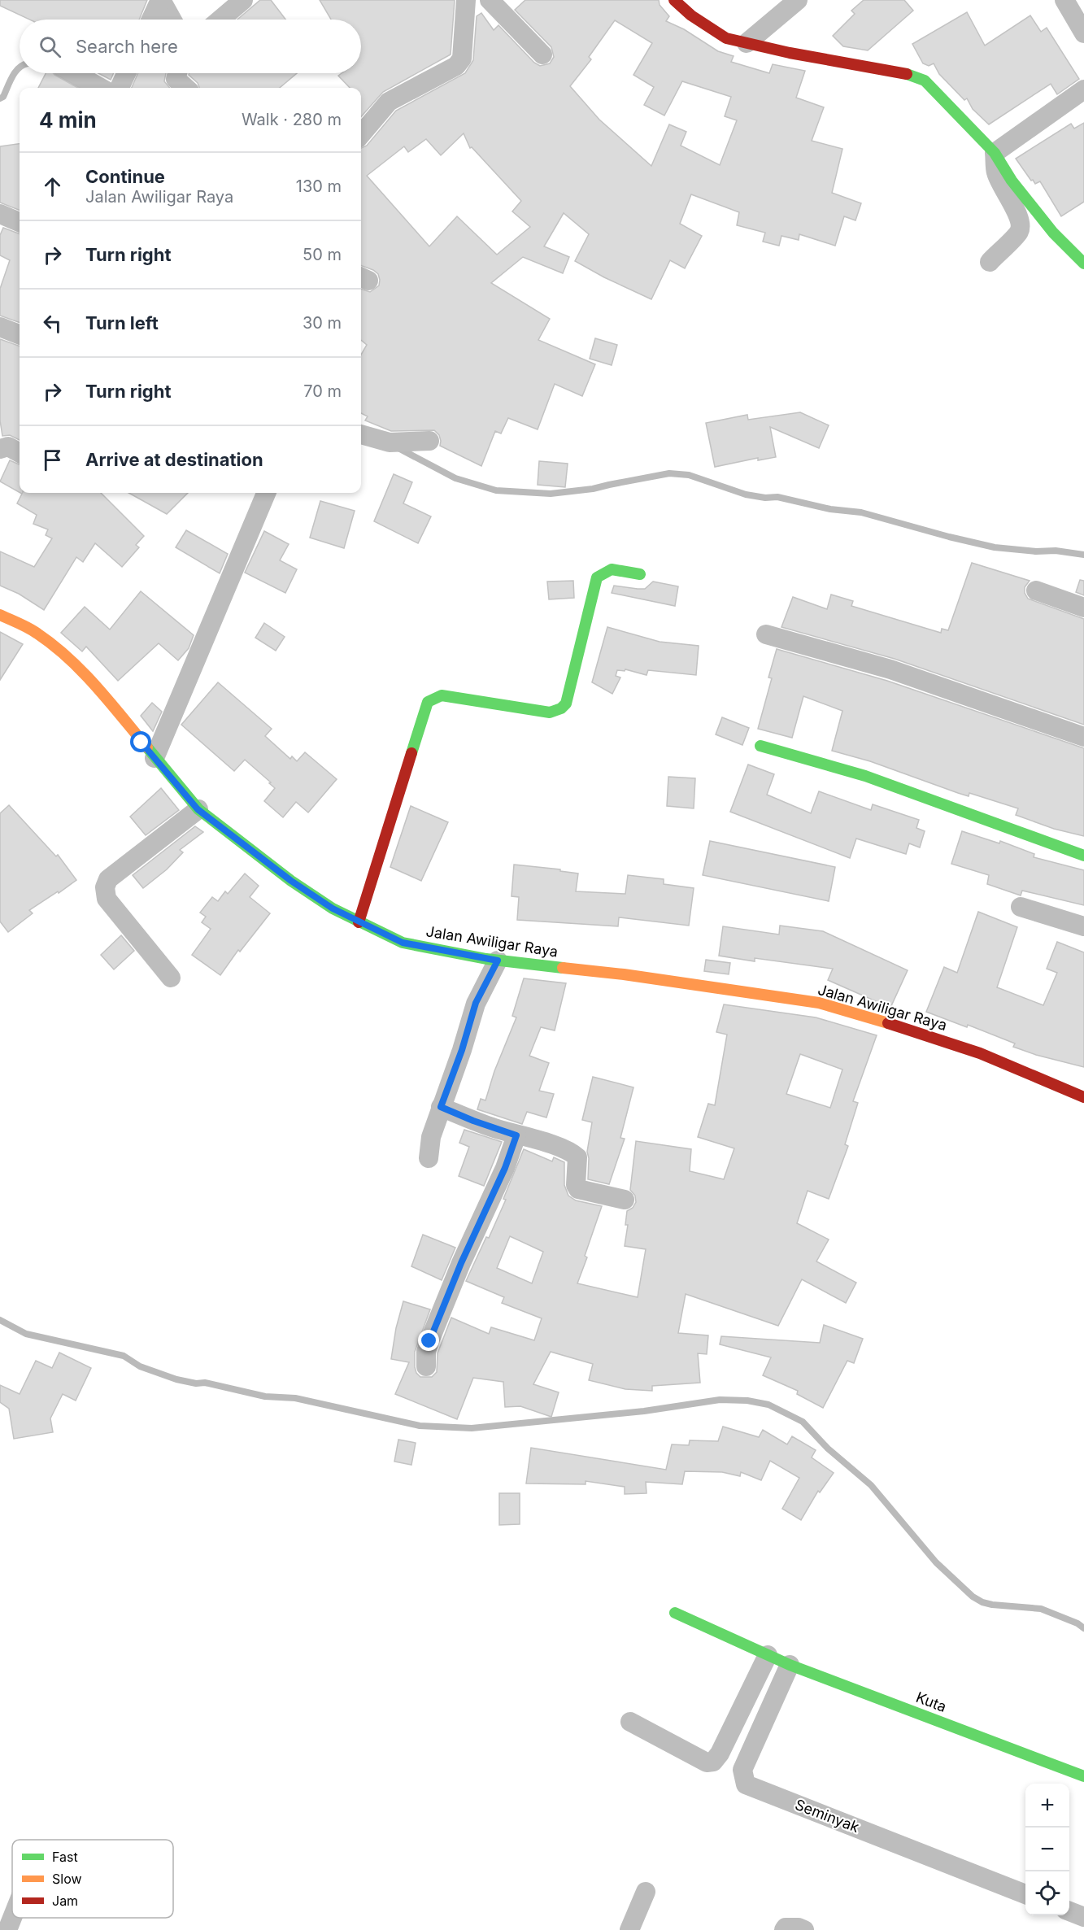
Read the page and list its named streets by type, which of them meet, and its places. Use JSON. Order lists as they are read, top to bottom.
{
  "streets": {
    "street": ["Jalan Awiligar Raya", "Kuta", "Seminyak"]
  },
  "crossings": [
    ["Kuta", "Seminyak"]
  ],
  "legend": ["Fast", "Slow", "Jam"],
  "page": {
    "search": "Search here",
    "heading": ["4 min", "Walk · 280 m"],
    "list": [
      ["Continue", "Jalan Awiligar Raya", "130 m"],
      ["Turn right", "50 m"],
      ["Turn left", "30 m"],
      ["Turn right", "70 m"],
      "Arrive at destination"
    ],
    "map_buttons": ["+", "−"]
  }
}
